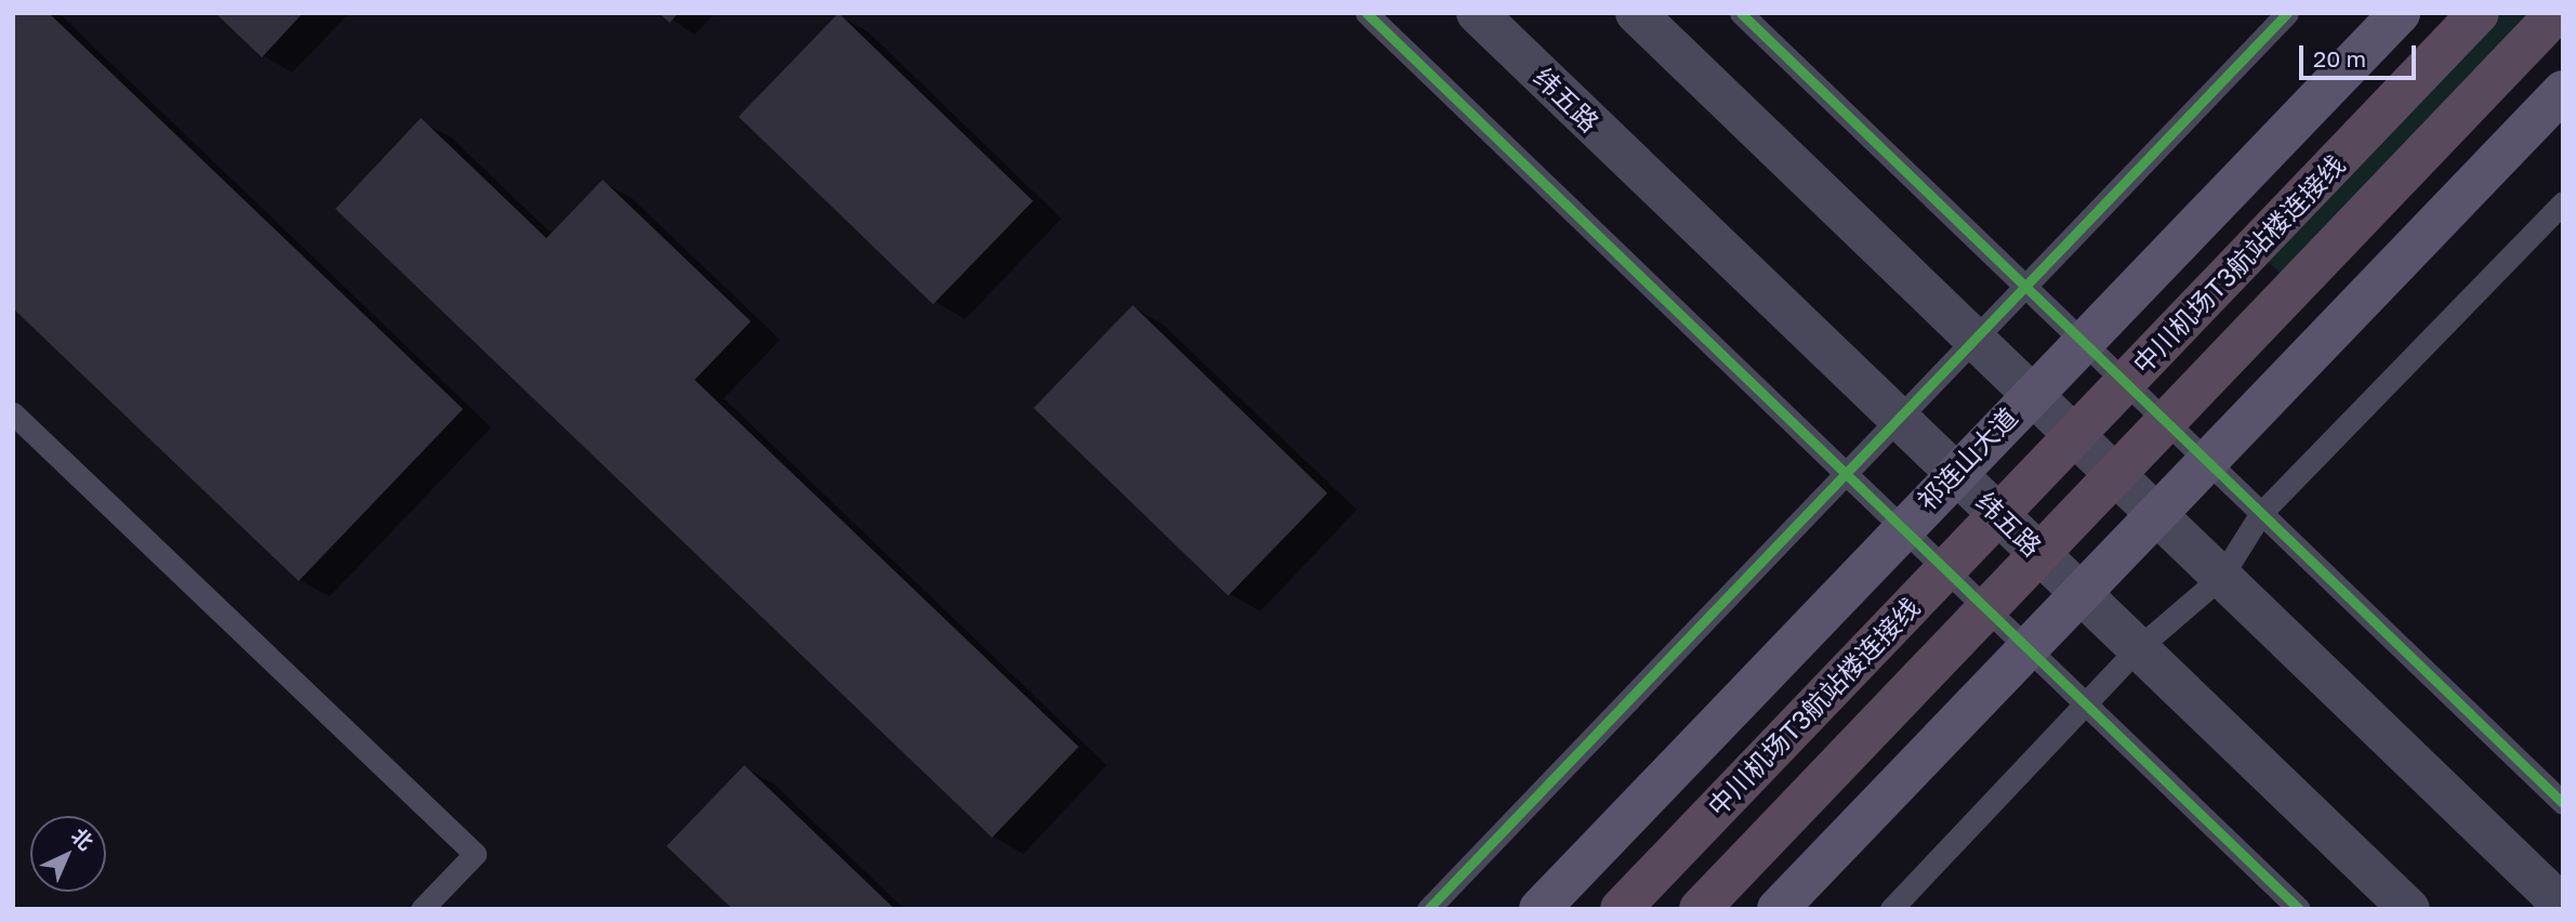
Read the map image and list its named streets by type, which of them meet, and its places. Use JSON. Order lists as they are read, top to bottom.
{
  "streets": {
    "highway": ["中川机场T3航站楼连接线"],
    "main road": ["祁连山大道"],
    "street": ["纬五路"]
  },
  "crossings": [
    ["纬五路", "祁连山大道"]
  ],
  "scale_bar": "20 m",
  "north": "top right"
}
